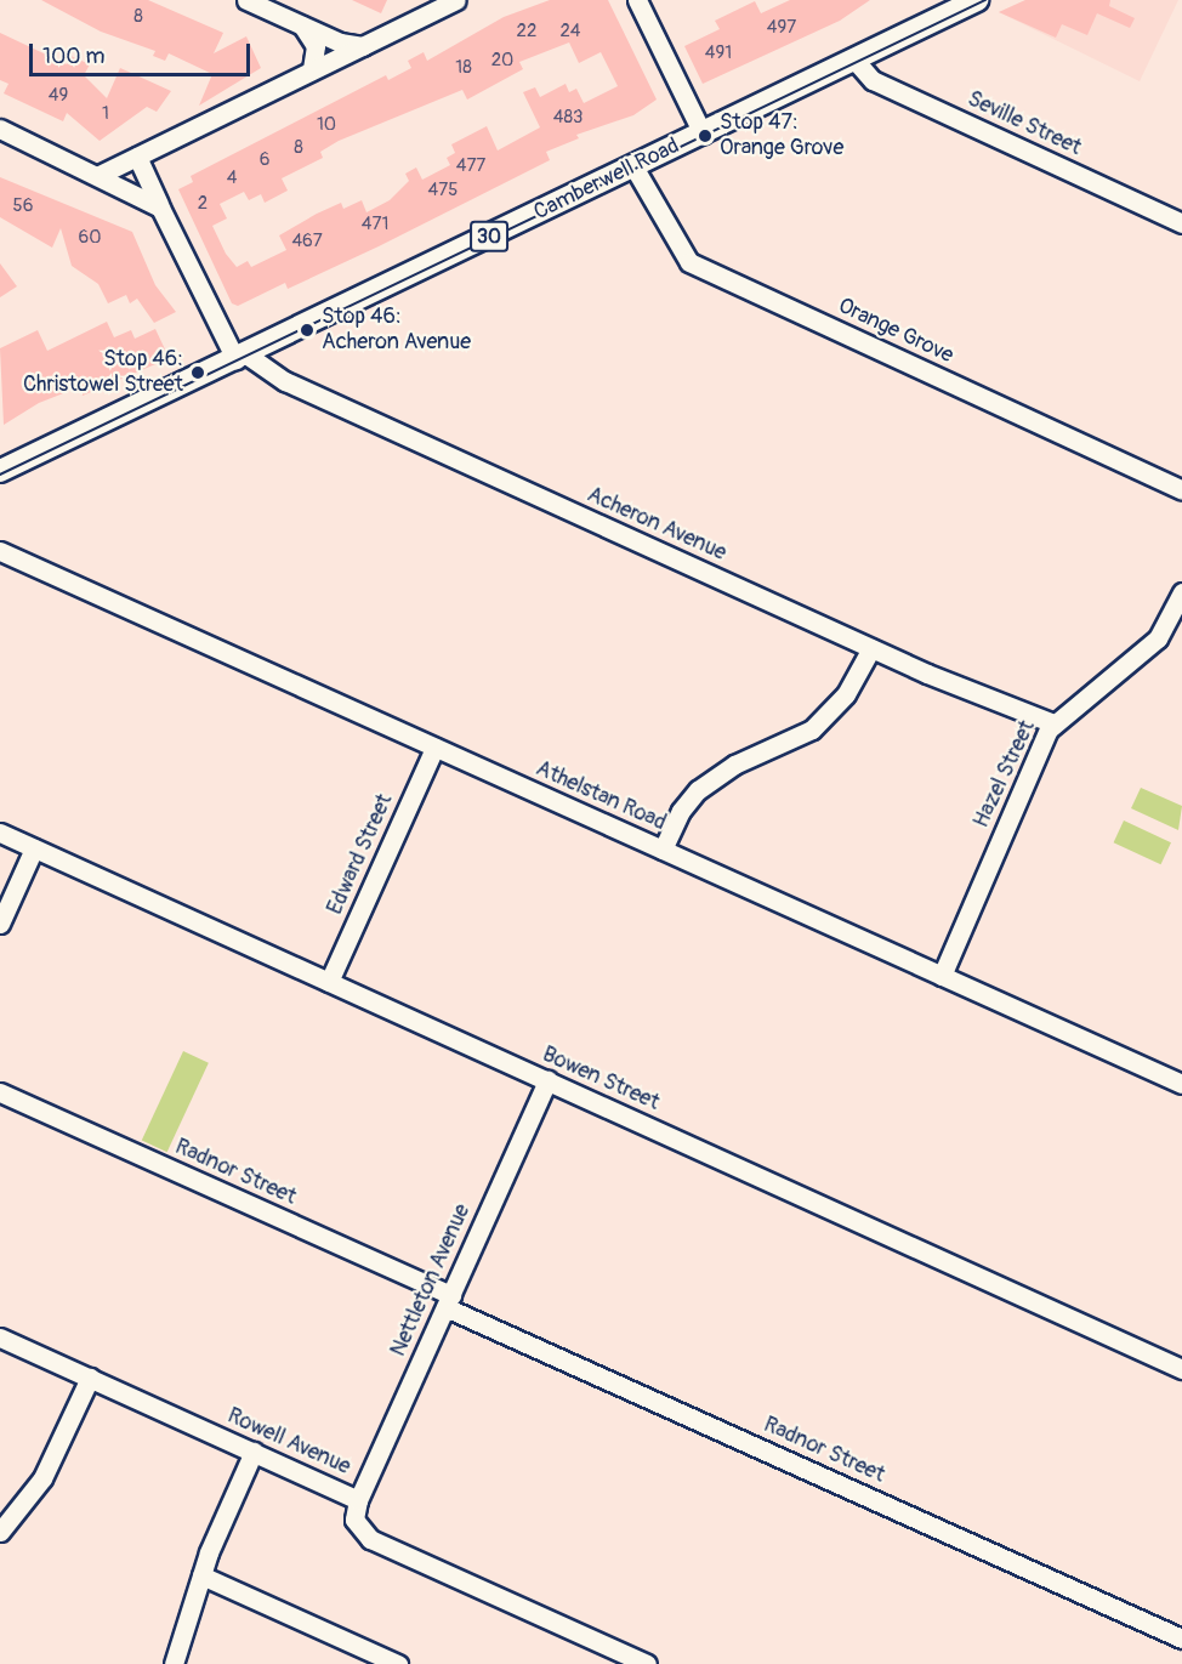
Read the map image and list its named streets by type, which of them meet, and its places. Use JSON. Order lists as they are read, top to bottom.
{
  "streets": {
    "main road": ["Camberwell Road", "30"],
    "street": [
      "Seville Street",
      "Orange Grove",
      "Acheron Avenue",
      "Hazel Street",
      "Athelstan Road",
      "Edward Street",
      "Bowen Street",
      "Radnor Street",
      "Nettleton Avenue",
      "Rowell Avenue"
    ]
  },
  "crossings": [
    ["Seville Street", "Camberwell Road"],
    ["Camberwell Road", "Orange Grove"],
    ["Camberwell Road", "Acheron Avenue"],
    ["Acheron Avenue", "Hazel Street"],
    ["Hazel Street", "Athelstan Road"],
    ["Athelstan Road", "Edward Street"],
    ["Edward Street", "Bowen Street"],
    ["Bowen Street", "Nettleton Avenue"],
    ["Radnor Street", "Nettleton Avenue"],
    ["Nettleton Avenue", "Rowell Avenue"]
  ],
  "places": ["Stop 47: Orange Grove", "Stop 46: Acheron Avenue", "Stop 46: Christowel Street"],
  "house_numbers": [
    "8",
    "497",
    "22",
    "24",
    "491",
    "20",
    "18",
    "49",
    "1",
    "483",
    "10",
    "8",
    "6",
    "477",
    "4",
    "475",
    "2",
    "56",
    "471",
    "60",
    "467"
  ],
  "scale_bar": "100 m"
}
